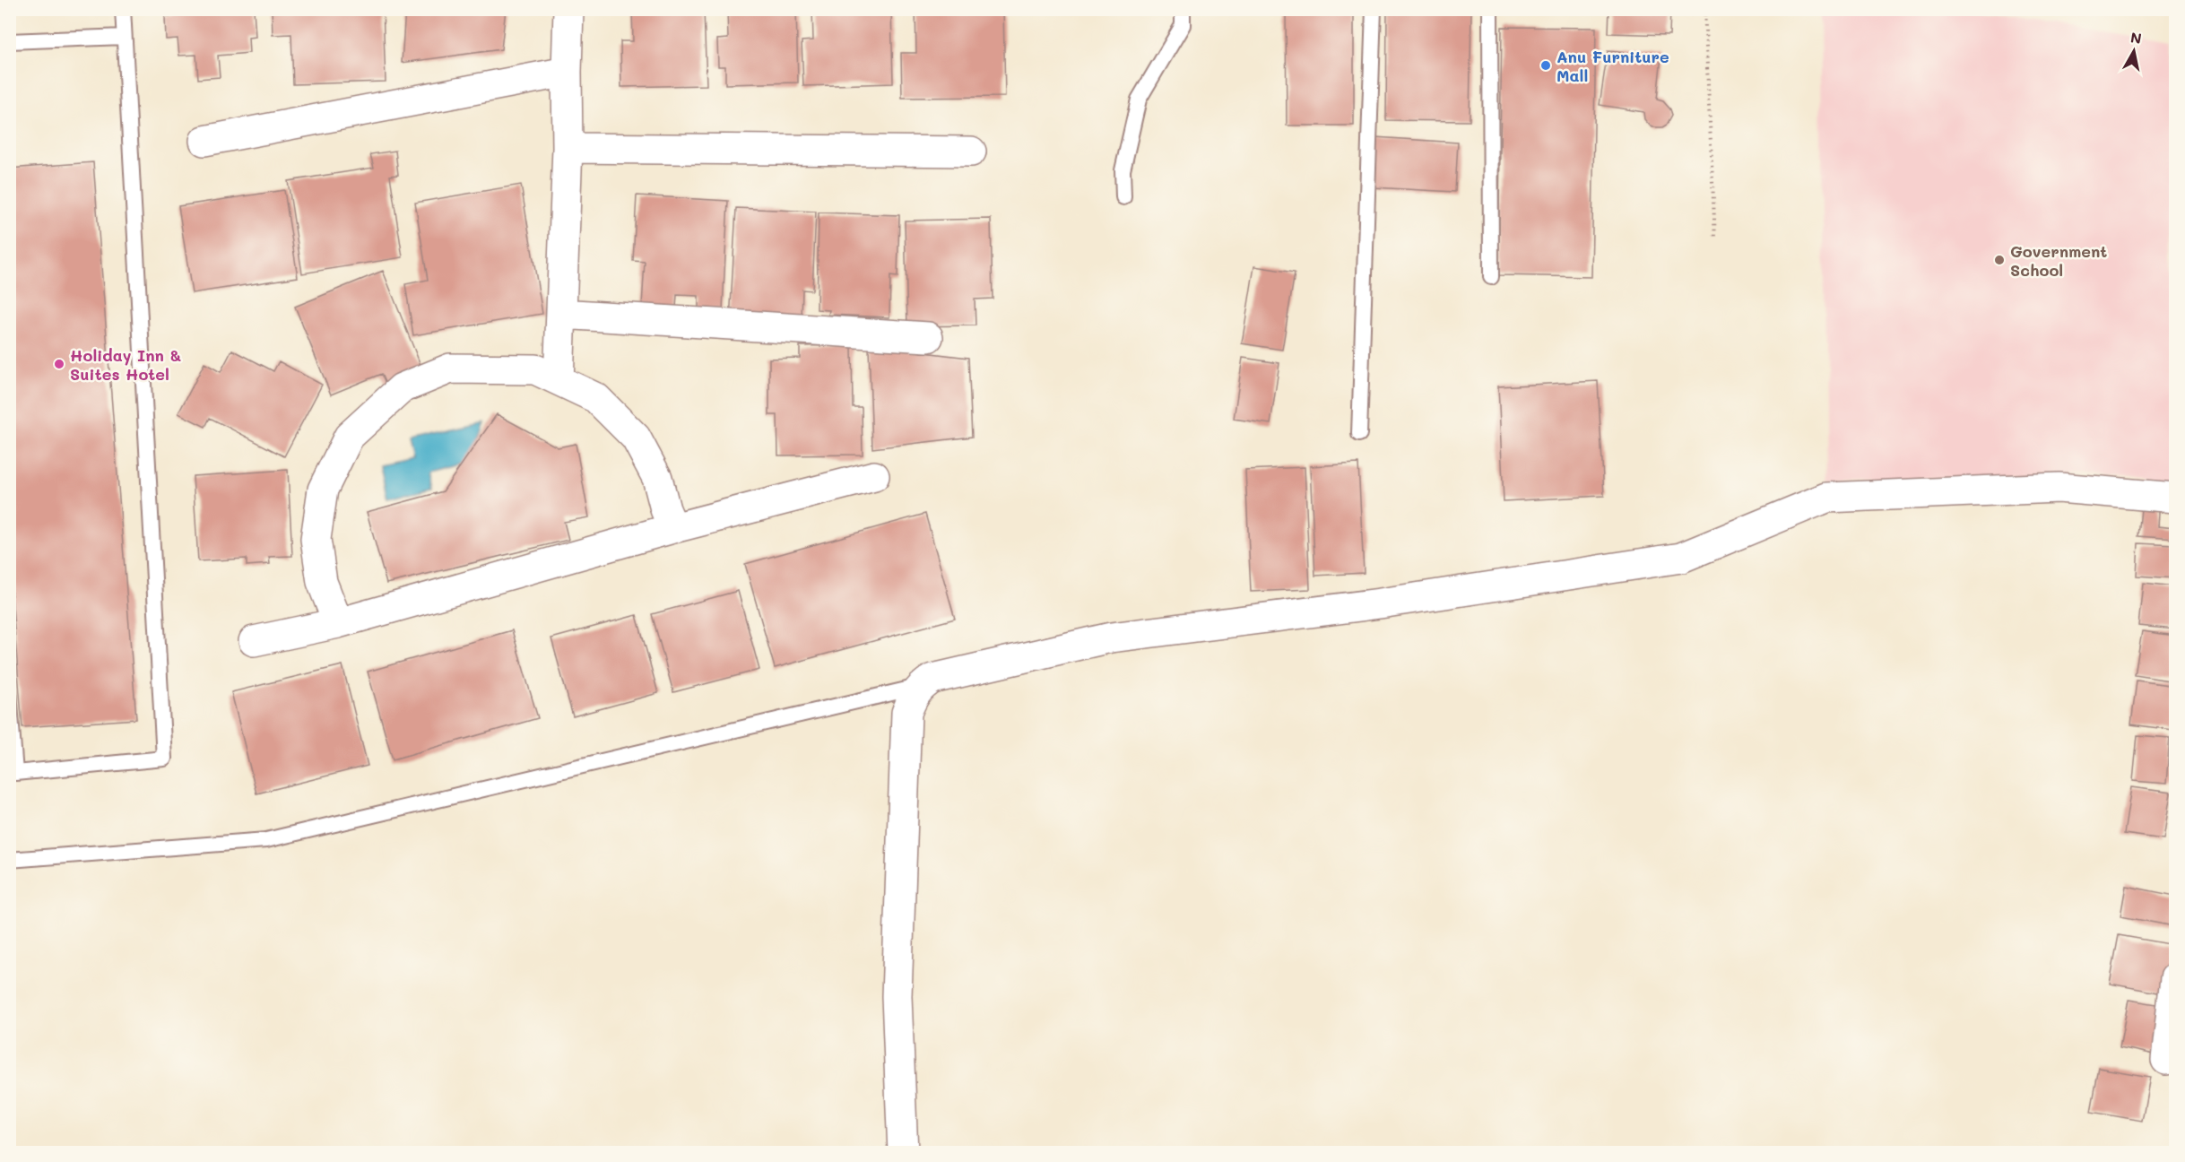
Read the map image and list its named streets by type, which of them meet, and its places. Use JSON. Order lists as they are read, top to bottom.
{
  "places": ["Anu Furniture Mall", "Government School", "Holiday Inn & Suites Hotel"],
  "north": "top"
}
